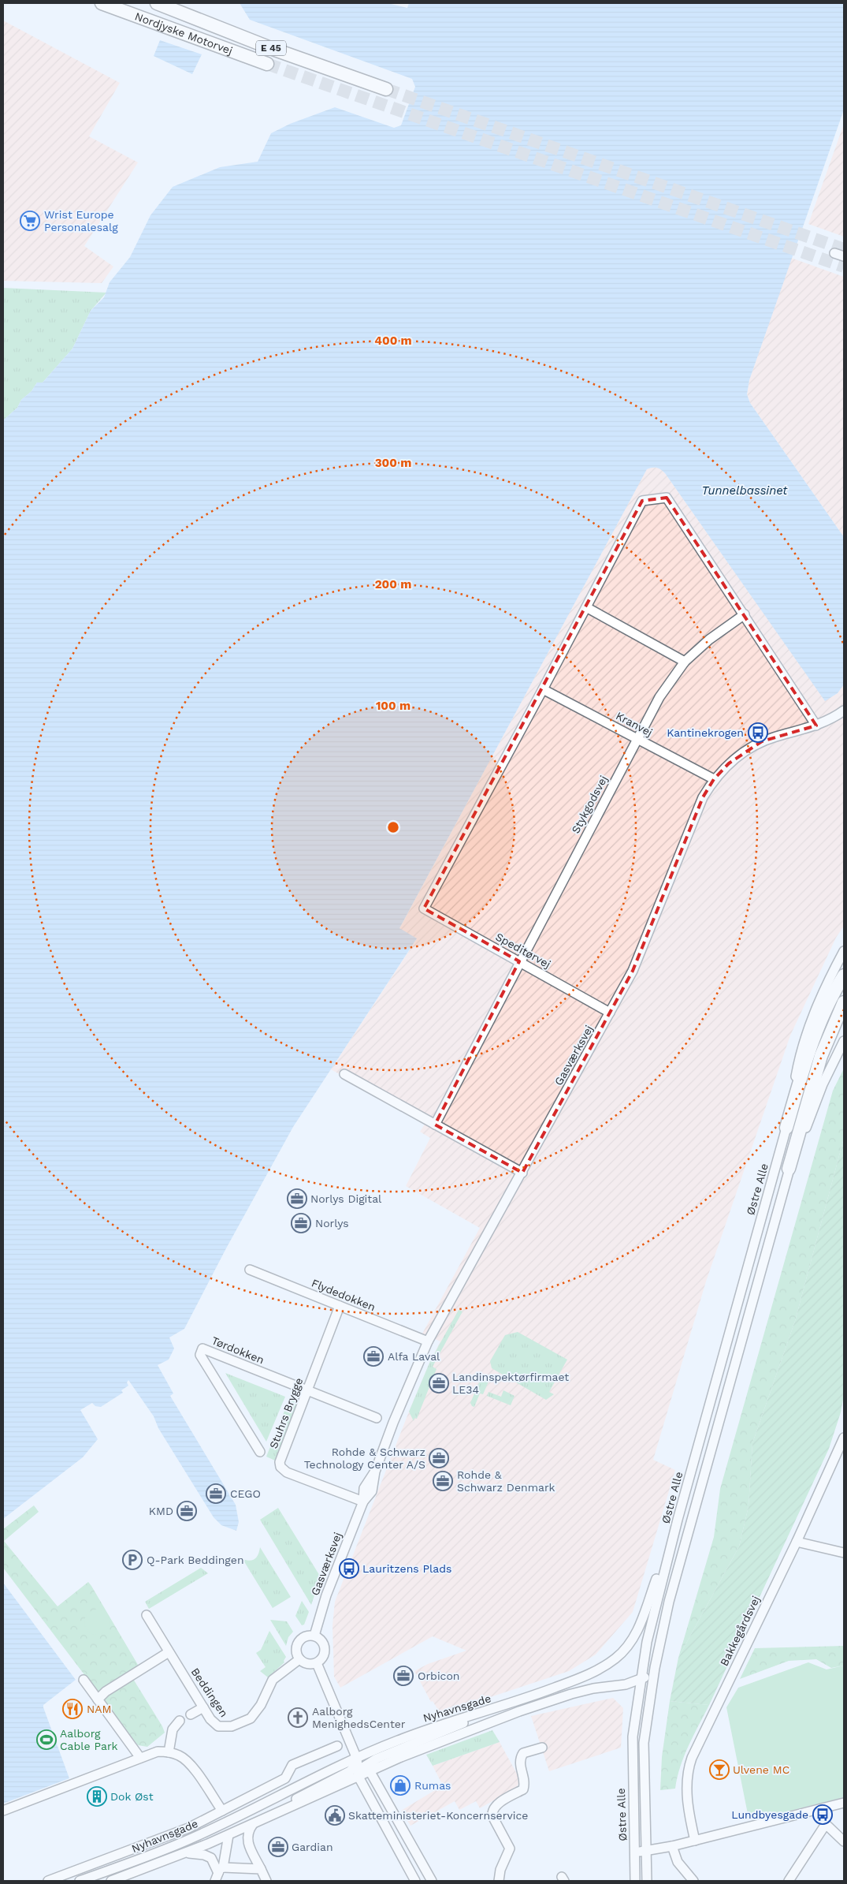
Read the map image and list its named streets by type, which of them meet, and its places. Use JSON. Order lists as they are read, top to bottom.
{
  "streets": {
    "highway": ["Nordjyske Motorvej", "E 45"],
    "street": [
      "Kranvej",
      "Stykgodsvej",
      "Speditørvej",
      "Gasværksvej",
      "Østre Alle",
      "Flydedokken",
      "Tørdokken",
      "Stuhrs Brygge",
      "Bakkegårdsvej",
      "Beddingen",
      "Nyhavnsgade"
    ]
  },
  "crossings": [
    ["Kranvej", "Stykgodsvej"],
    ["Kranvej", "Speditørvej"],
    ["Kranvej", "Gasværksvej"],
    ["Stykgodsvej", "Speditørvej"],
    ["Speditørvej", "Gasværksvej"],
    ["Gasværksvej", "Flydedokken"],
    ["Gasværksvej", "Stuhrs Brygge"],
    ["Gasværksvej", "Beddingen"],
    ["Østre Alle", "Nyhavnsgade"],
    ["Flydedokken", "Stuhrs Brygge"],
    ["Tørdokken", "Stuhrs Brygge"]
  ],
  "water": ["Tunnelbassinet"],
  "places": {
    "supermarket": ["Wrist Europe Personalesalg"],
    "bus stop": ["Kantinekrogen", "Lauritzens Plads", "Lundbyesgade"],
    "office": [
      "Norlys Digital",
      "Norlys",
      "Alfa Laval",
      "Landinspektørfirmaet LE34",
      "Rohde & Schwarz Technology Center A/S",
      "Rohde & Schwarz Denmark",
      "CEGO",
      "KMD",
      "Orbicon",
      "Gardian"
    ],
    "parking": ["Q-Park Beddingen"],
    "restaurant": ["NAM"],
    "church": ["Aalborg MenighedsCenter"],
    "sports": ["Aalborg Cable Park"],
    "bar": ["Ulvene MC"],
    "shop": ["Rumas"],
    "building": ["Dok Øst"],
    "public building": ["Skatteministeriet-Koncernservice"]
  },
  "rings": [
    "400 m",
    "300 m",
    "200 m",
    "100 m"
  ]
}
